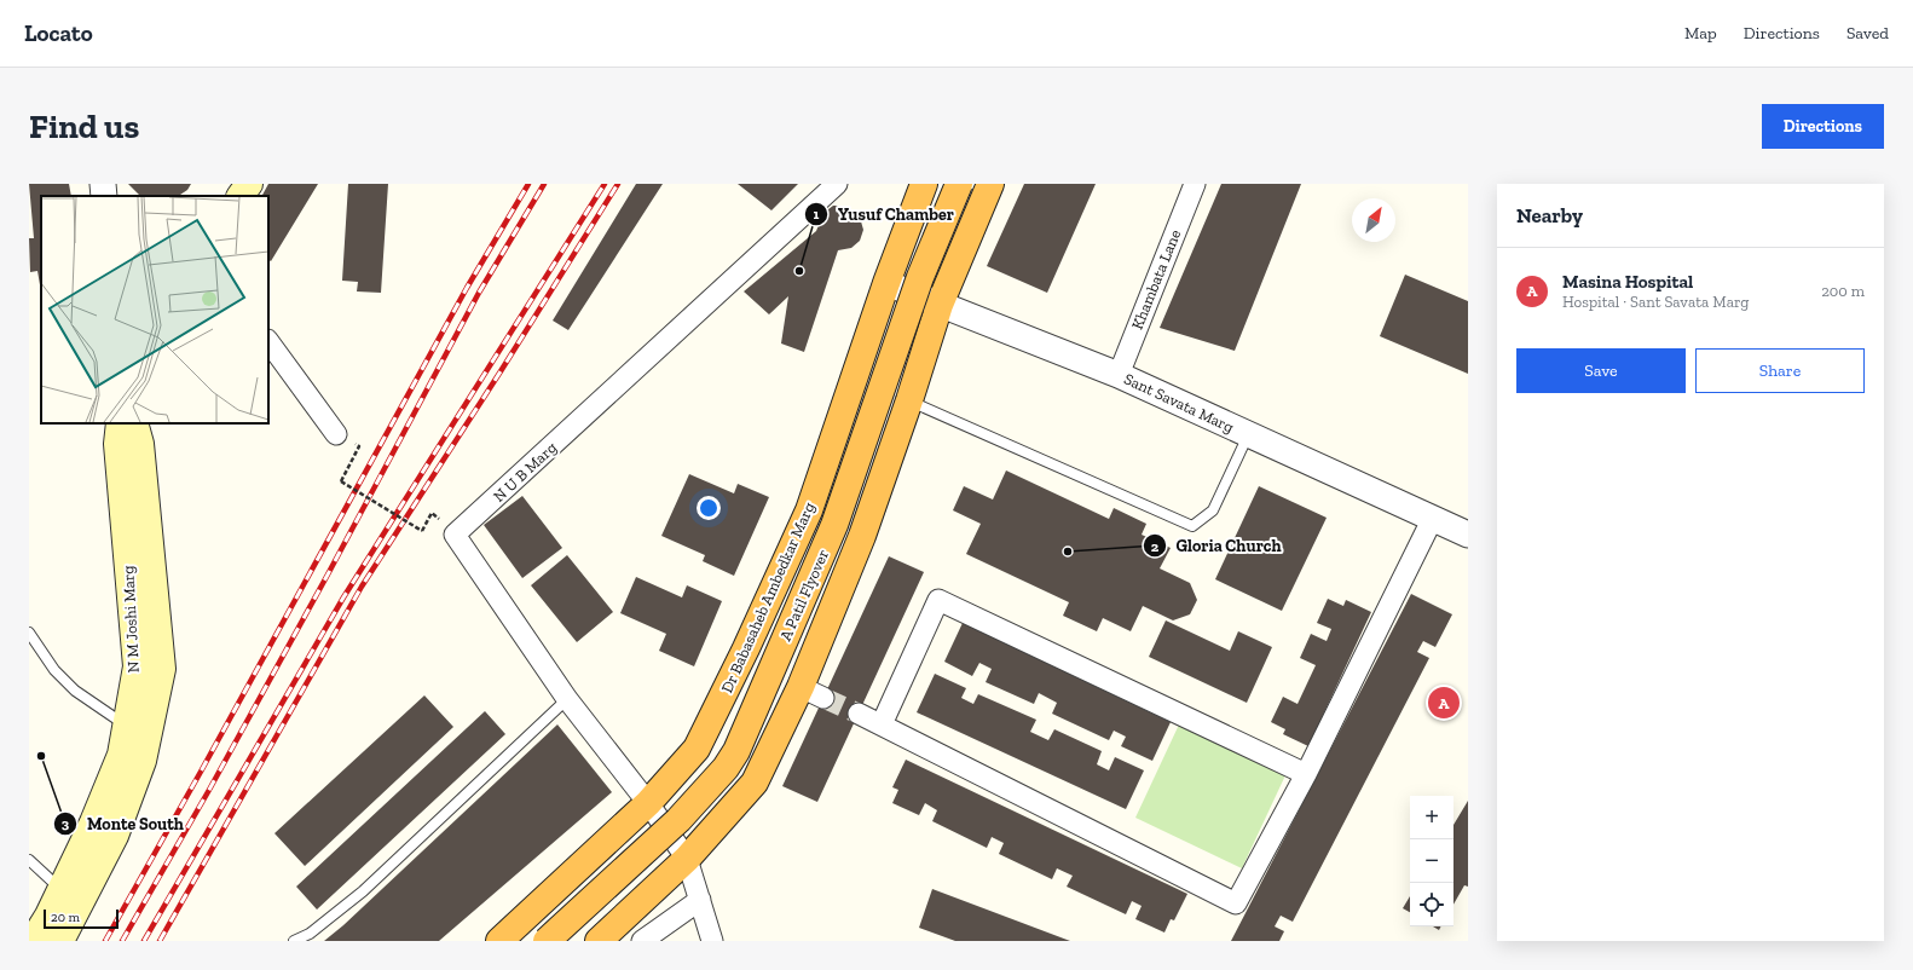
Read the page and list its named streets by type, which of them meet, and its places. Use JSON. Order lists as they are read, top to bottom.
{
  "streets": {
    "highway": ["A Patil Flyover", "Dr Babasaheb Ambedkar Marg"],
    "main road": ["N M Joshi Marg"],
    "street": ["Khambata Lane", "Sant Savata Marg", "N U B Marg"]
  },
  "crossings": [
    ["Khambata Lane", "Sant Savata Marg"],
    ["Sant Savata Marg", "Dr Babasaheb Ambedkar Marg"],
    ["N U B Marg", "Dr Babasaheb Ambedkar Marg"]
  ],
  "places": ["Yusuf Chamber", "Gloria Church", "Monte South"],
  "scale_bar": "20 m",
  "north": "top right",
  "page": {
    "header": "Locato",
    "nav": ["Map", "Directions", "Saved"],
    "buttons": [
      "Directions",
      ["Save", "Share"]
    ],
    "title": "Find us",
    "heading": "Nearby",
    "list": [
      {
        "mark": "A",
        "name": "Masina Hospital",
        "note": "Hospital · Sant Savata Marg",
        "value": "200 m"
      }
    ],
    "pins": "A",
    "map_buttons": ["+", "−"],
    "scale": "20 m"
  }
}
